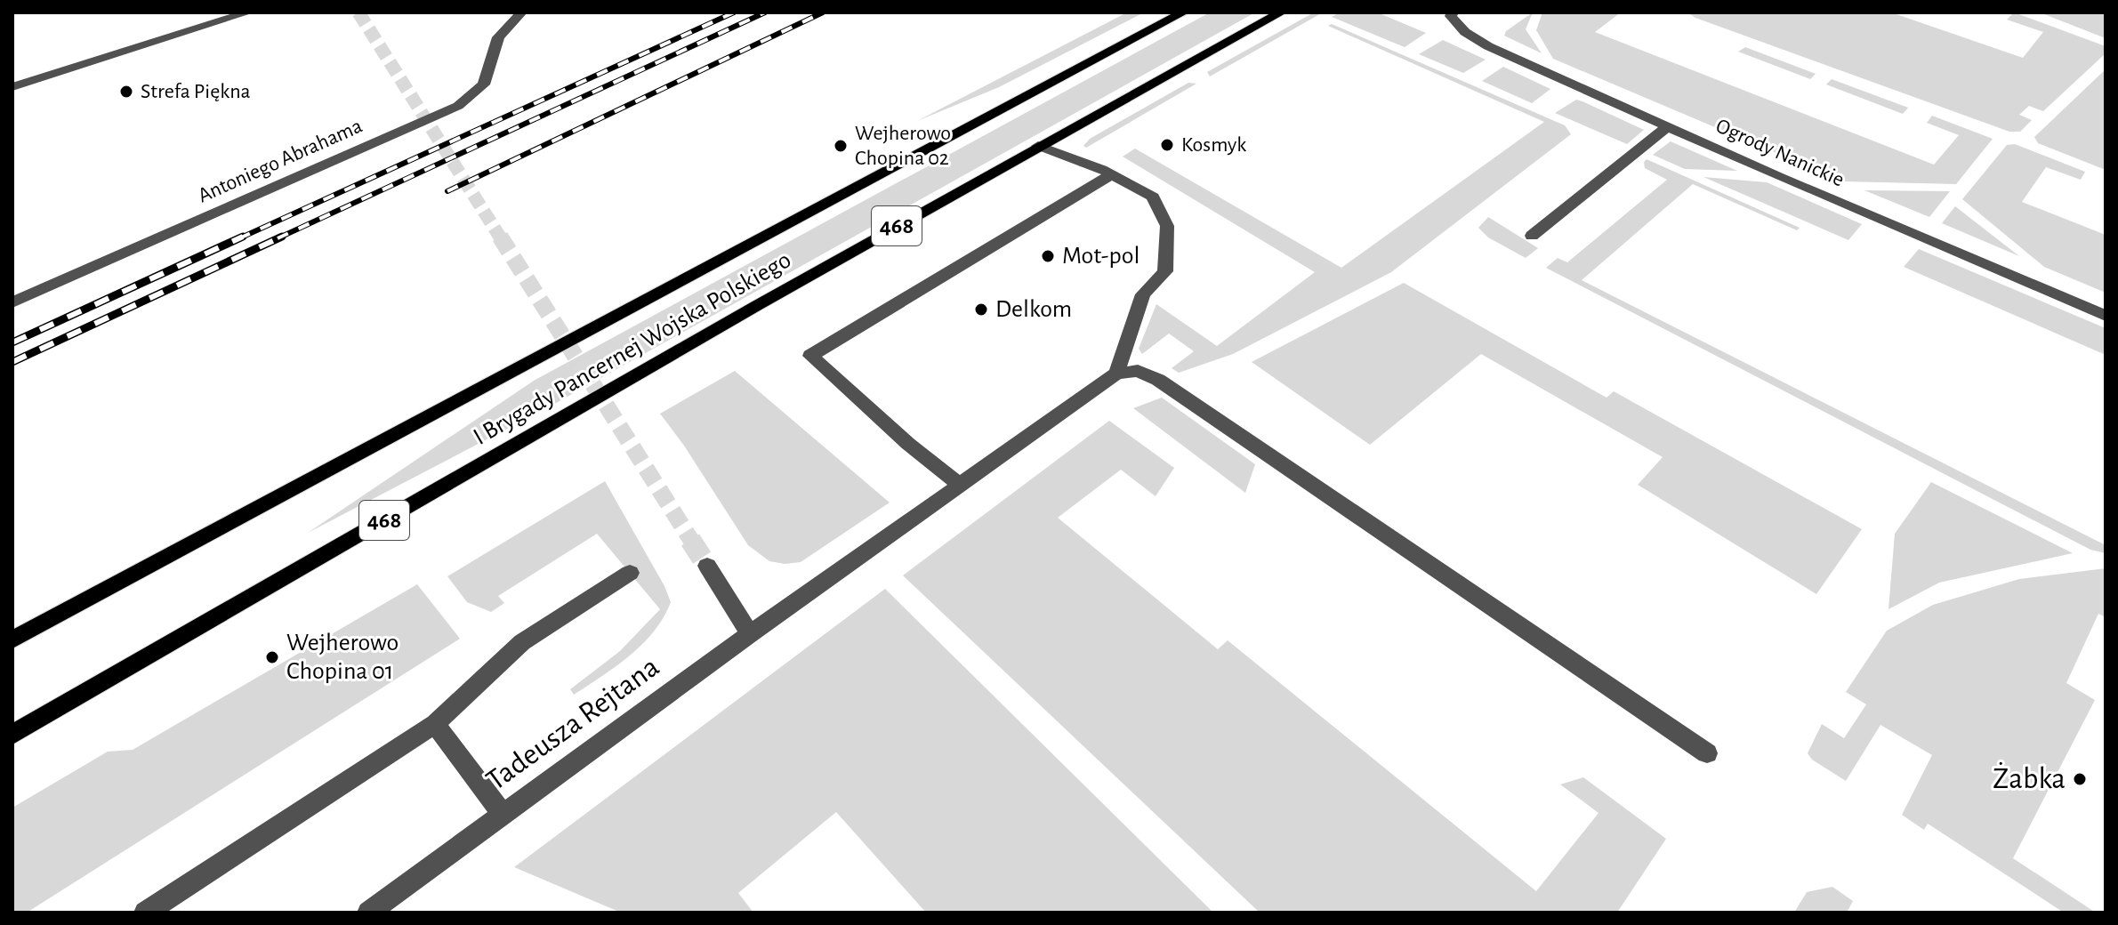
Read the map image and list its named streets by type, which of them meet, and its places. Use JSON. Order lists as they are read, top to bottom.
{
  "streets": {
    "main road": ["468", "I Brygady Pancernej Wojska Polskiego"],
    "street": ["Ogrody Nanickie", "Antoniego Abrahama", "Tadeusza Rejtana"]
  },
  "places": [
    "Strefa Piękna",
    "Kosmyk",
    "Wejherowo Chopina 02",
    "Mot-pol",
    "Delkom",
    "Wejherowo Chopina 01",
    "Żabka"
  ]
}
